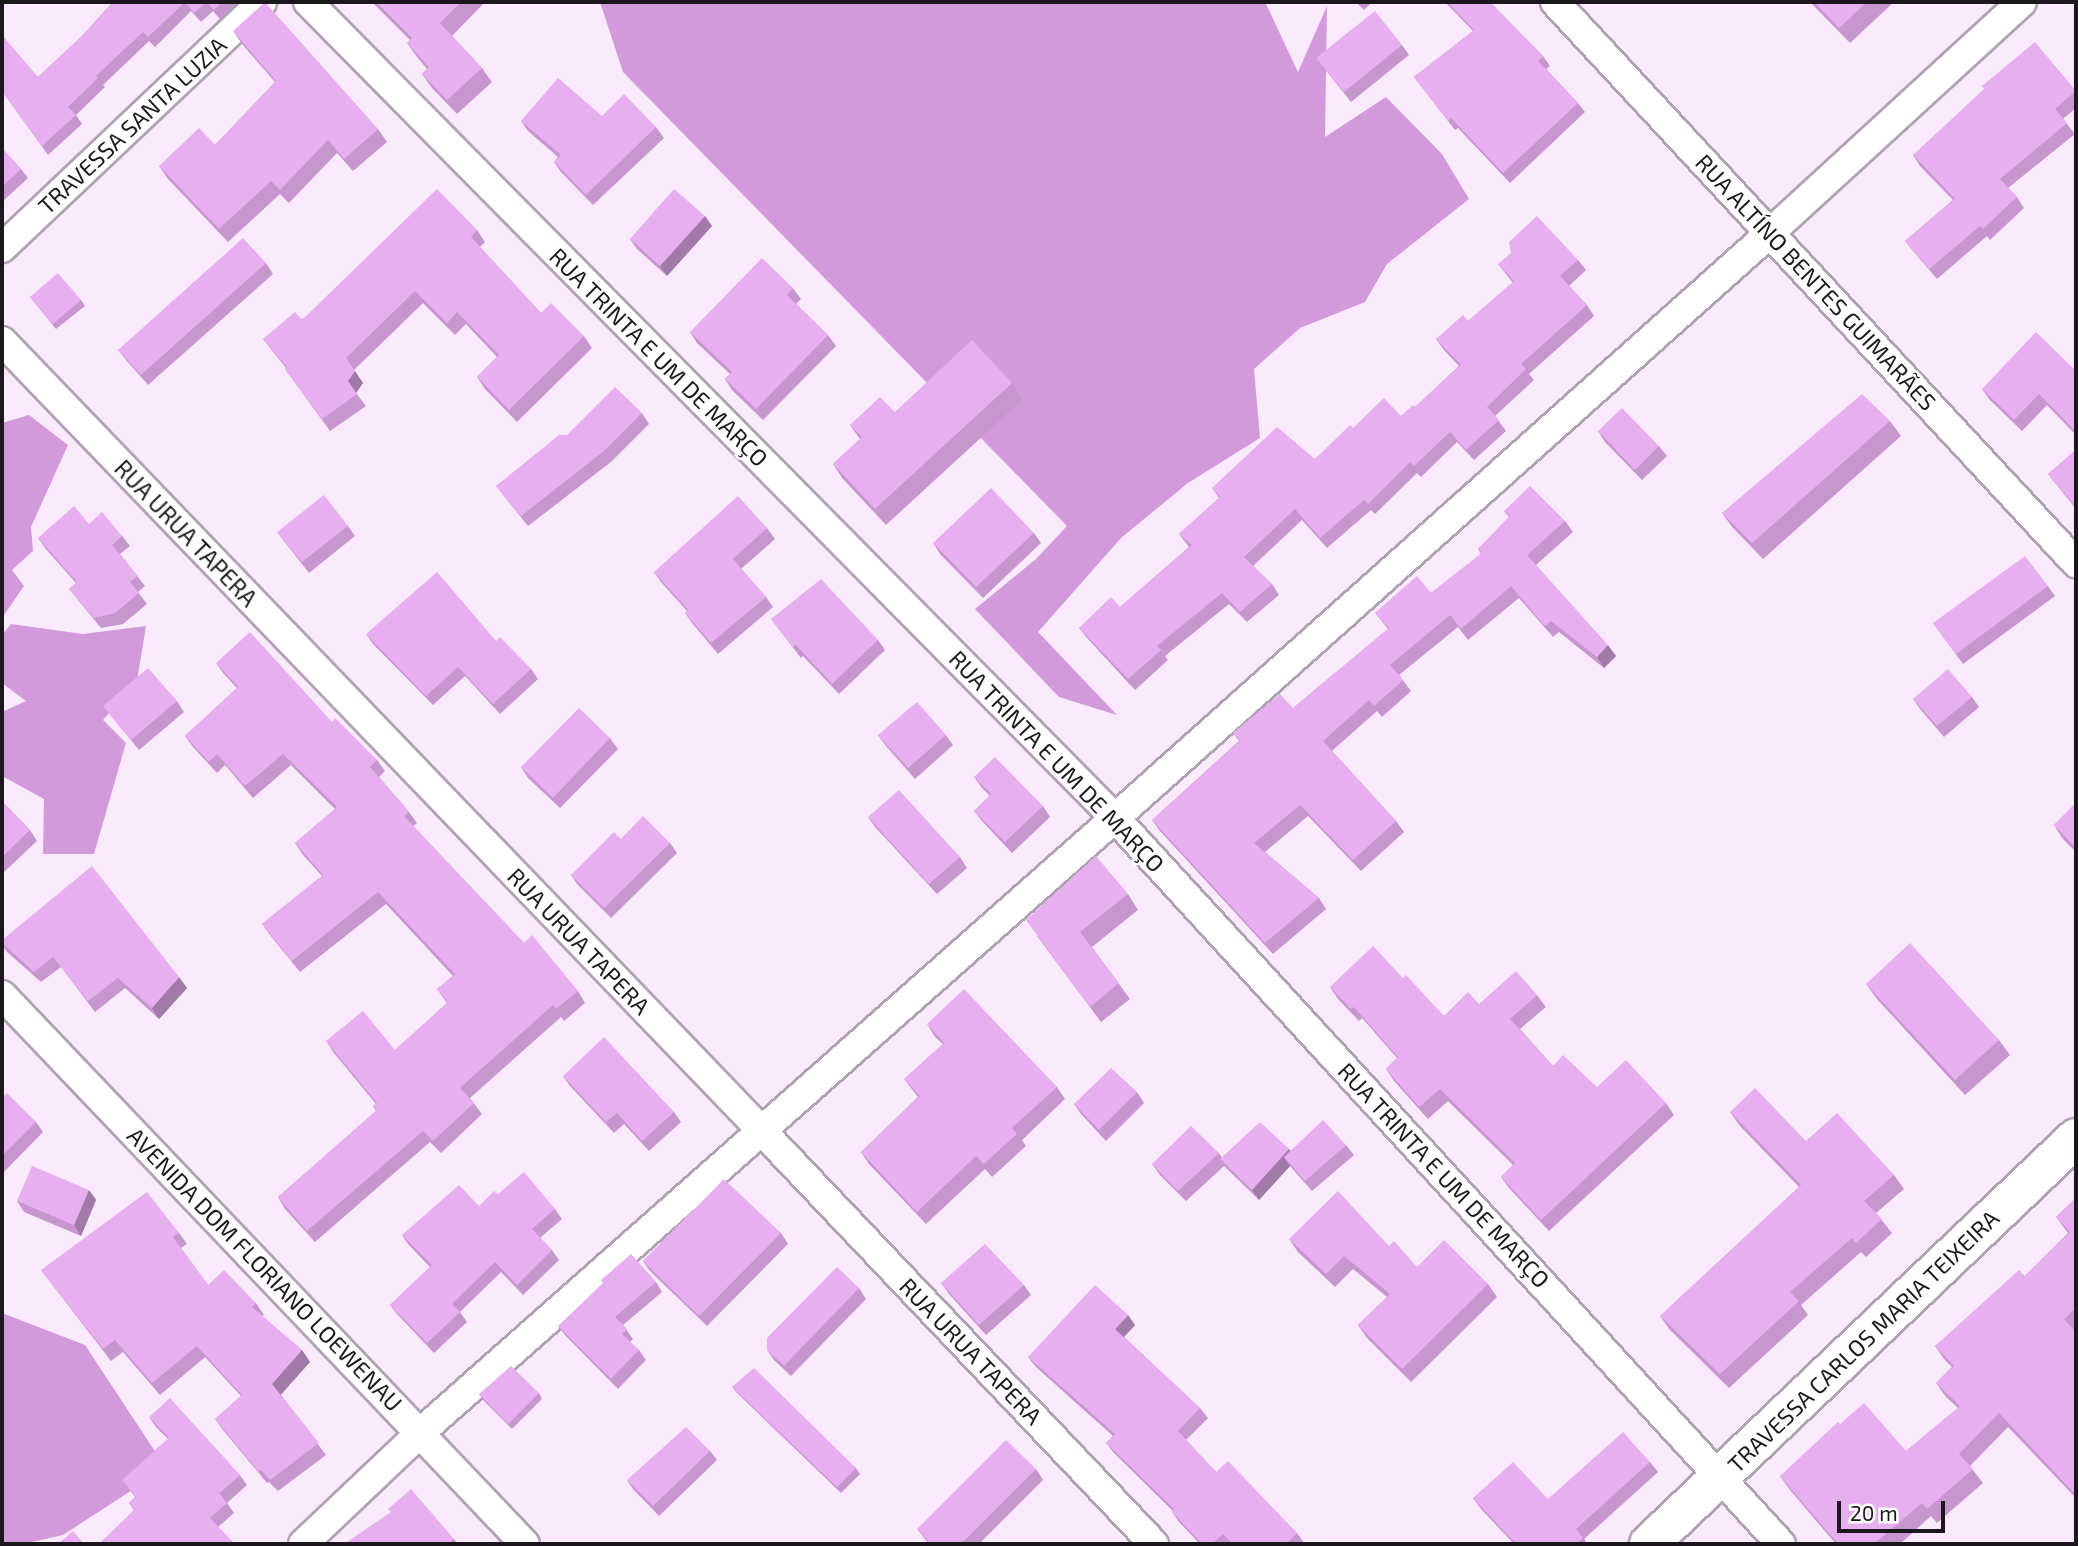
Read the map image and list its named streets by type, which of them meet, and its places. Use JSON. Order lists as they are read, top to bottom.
{
  "streets": {
    "main road": ["TRAVESSA CARLOS MARIA TEIXEIRA"],
    "street": [
      "TRAVESSA SANTA LUZIA",
      "RUA ALTÍNO BENTES GUIMARÃES",
      "RUA TRINTA E UM DE MARÇO",
      "RUA URUA TAPERA",
      "AVENIDA DOM FLORIANO LOEWENAU"
    ]
  },
  "crossings": [
    ["RUA TRINTA E UM DE MARÇO", "TRAVESSA CARLOS MARIA TEIXEIRA"]
  ],
  "scale_bar": "20 m"
}
